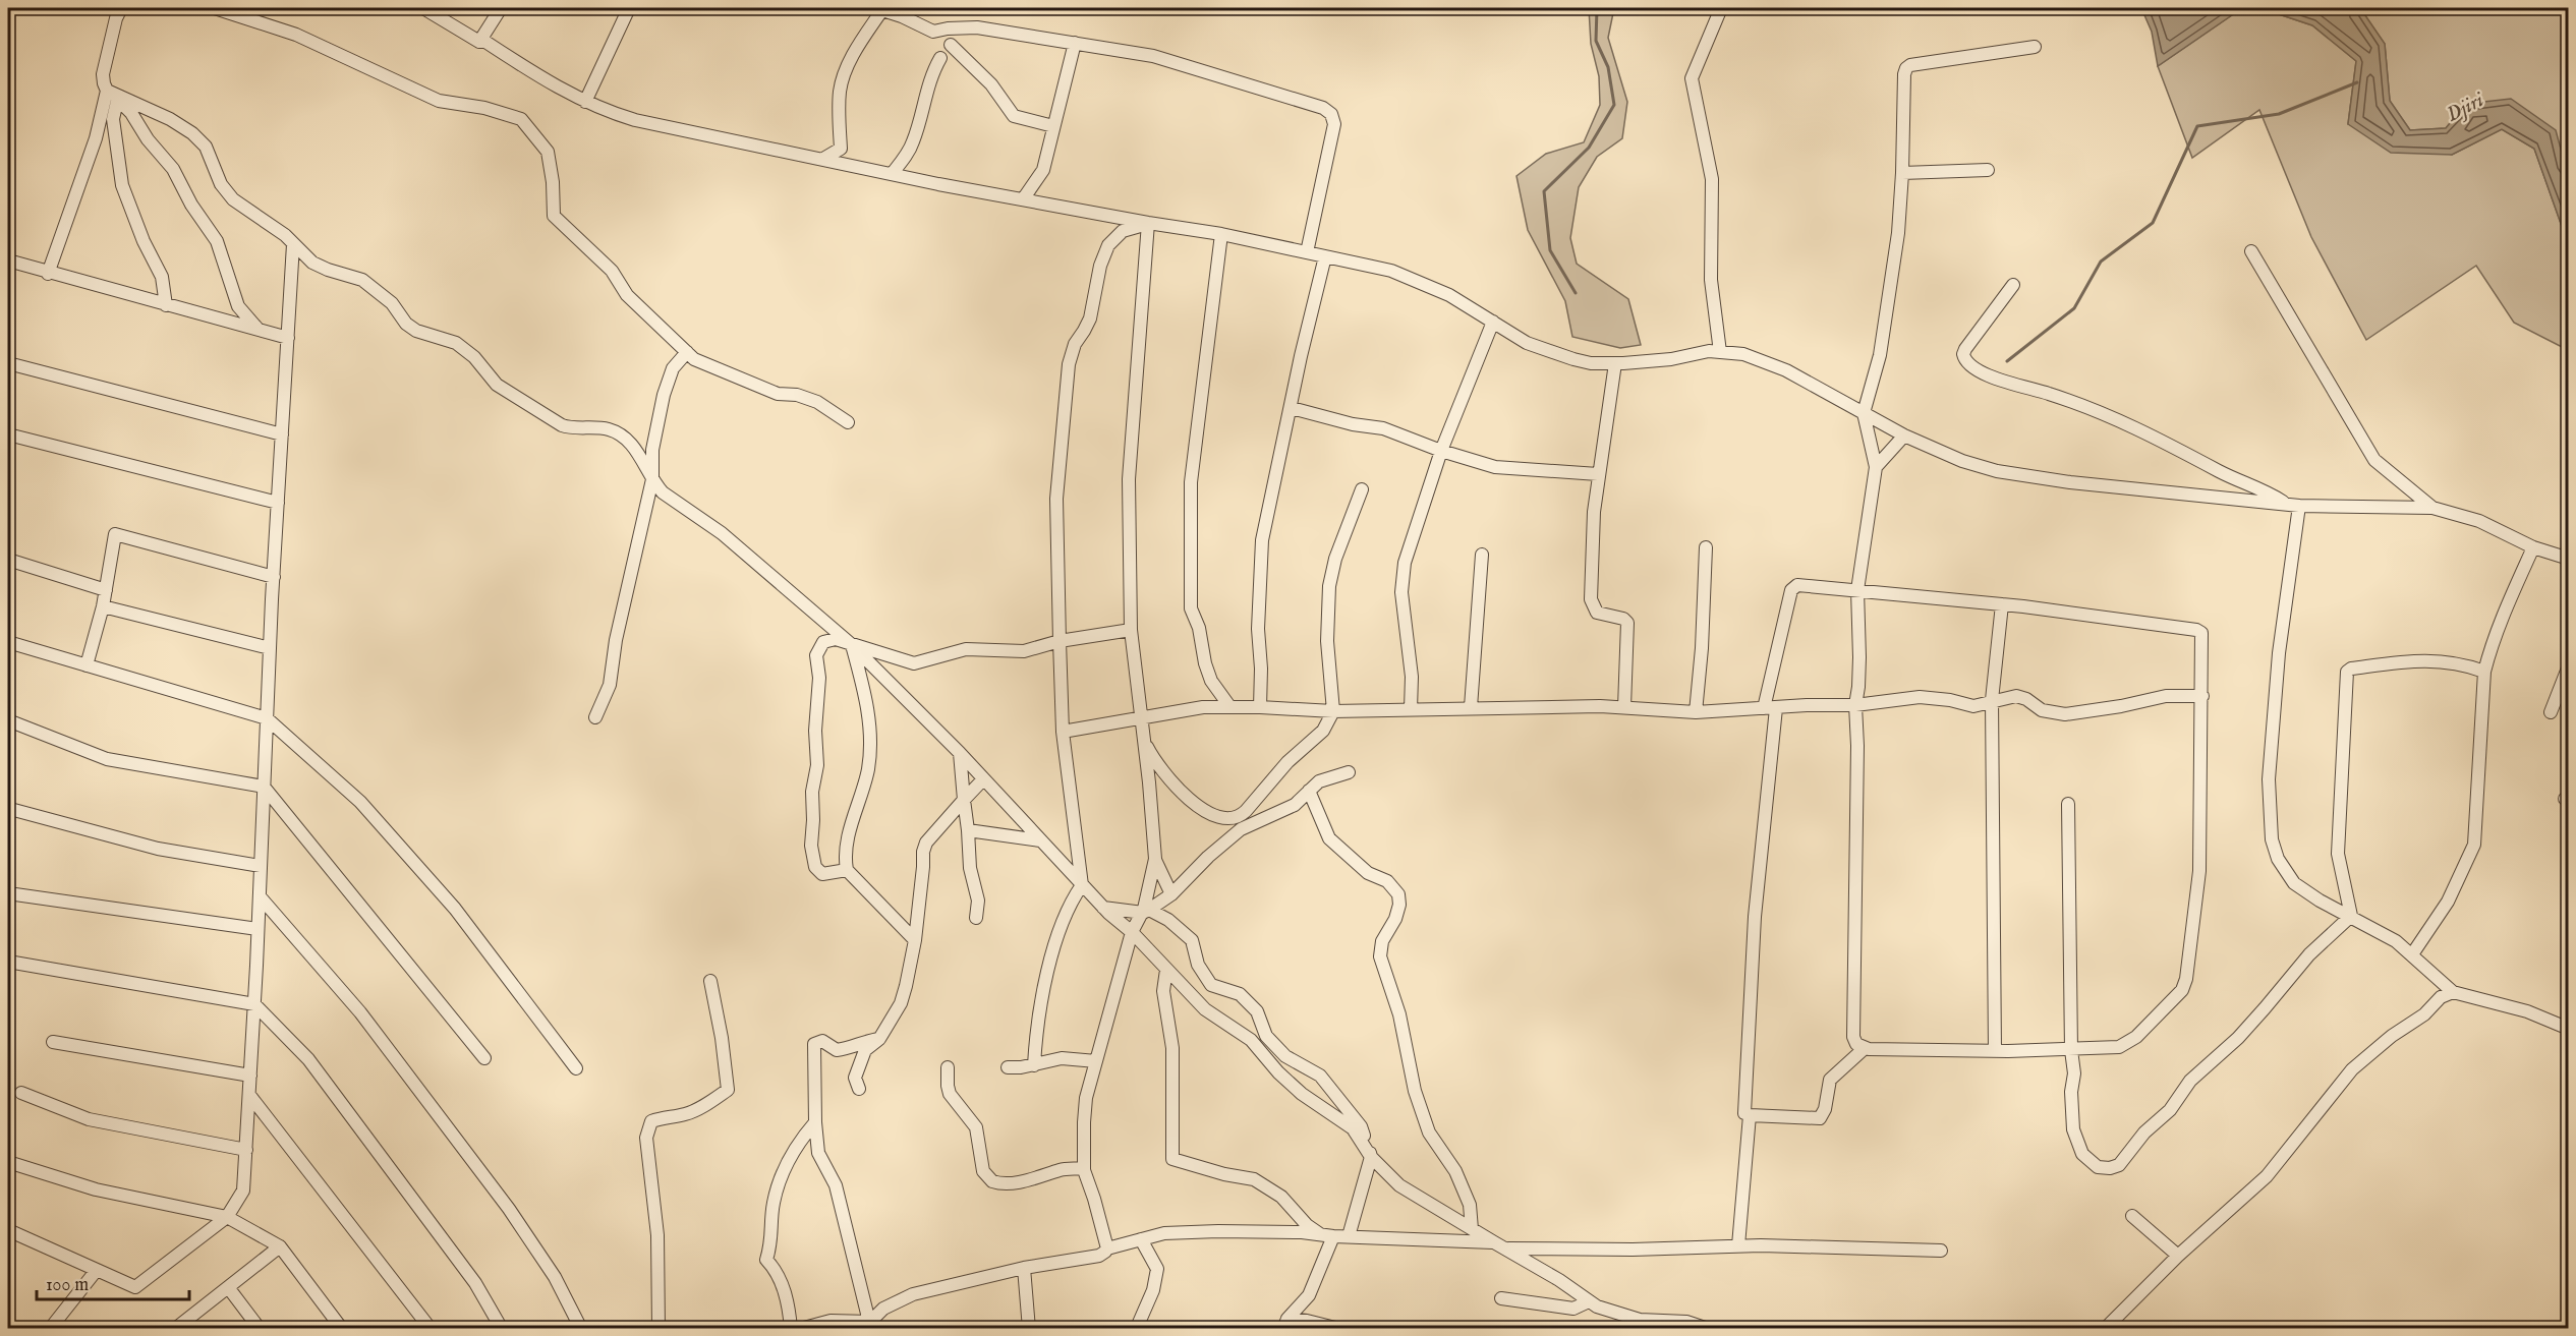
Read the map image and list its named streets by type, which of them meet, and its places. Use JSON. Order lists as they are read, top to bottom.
{
  "water": ["Djiri"],
  "scale_bar": "100 m"
}
